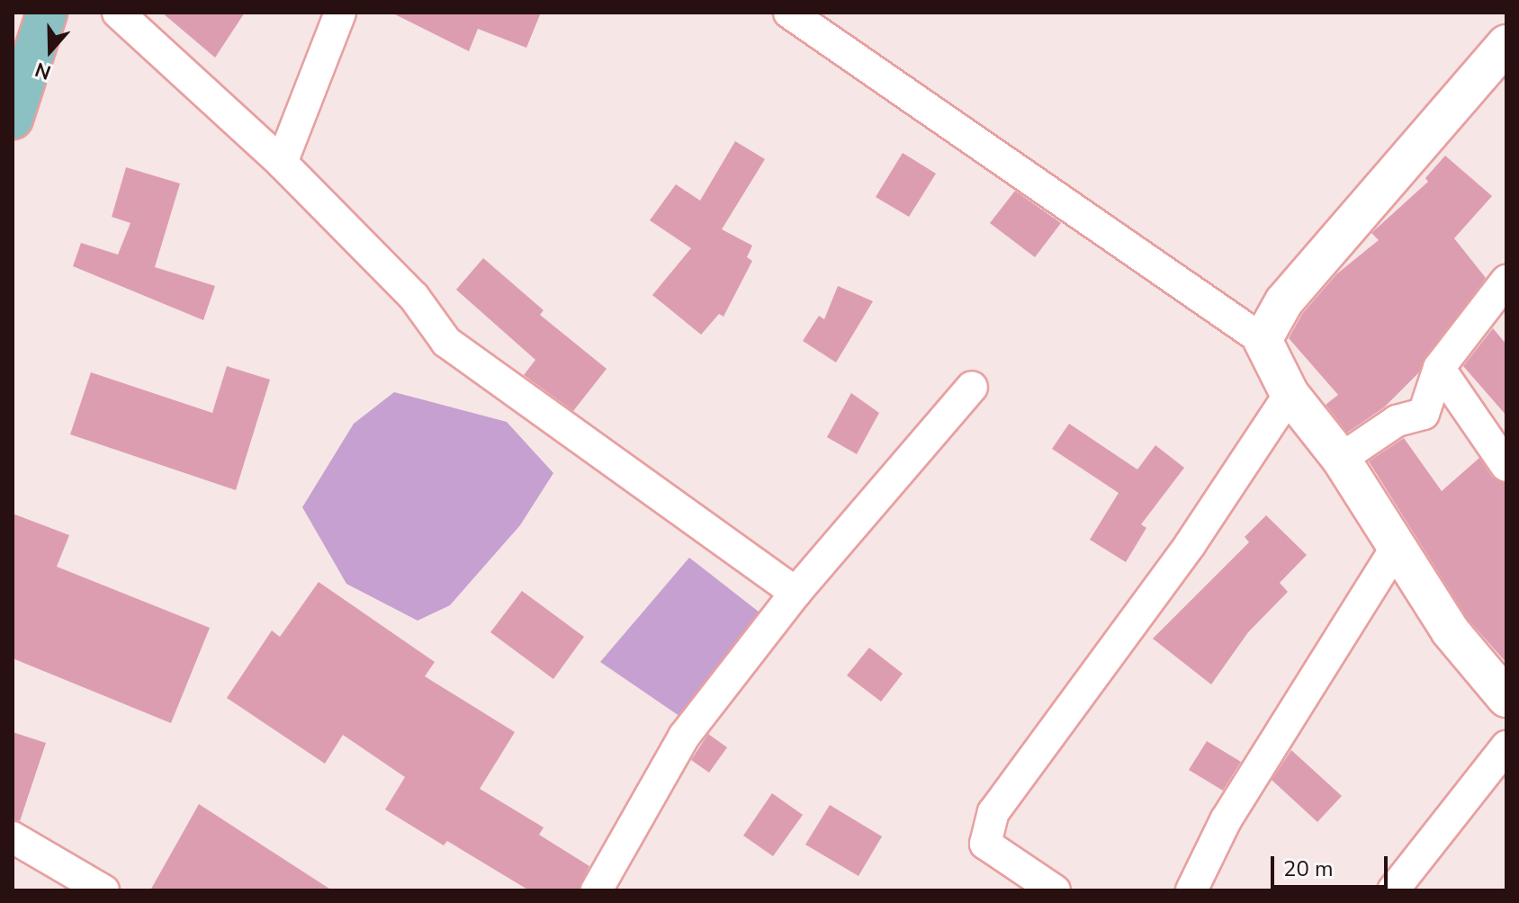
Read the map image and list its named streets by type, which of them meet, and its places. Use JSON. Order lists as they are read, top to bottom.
{
  "scale_bar": "20 m",
  "north": "bottom"
}
